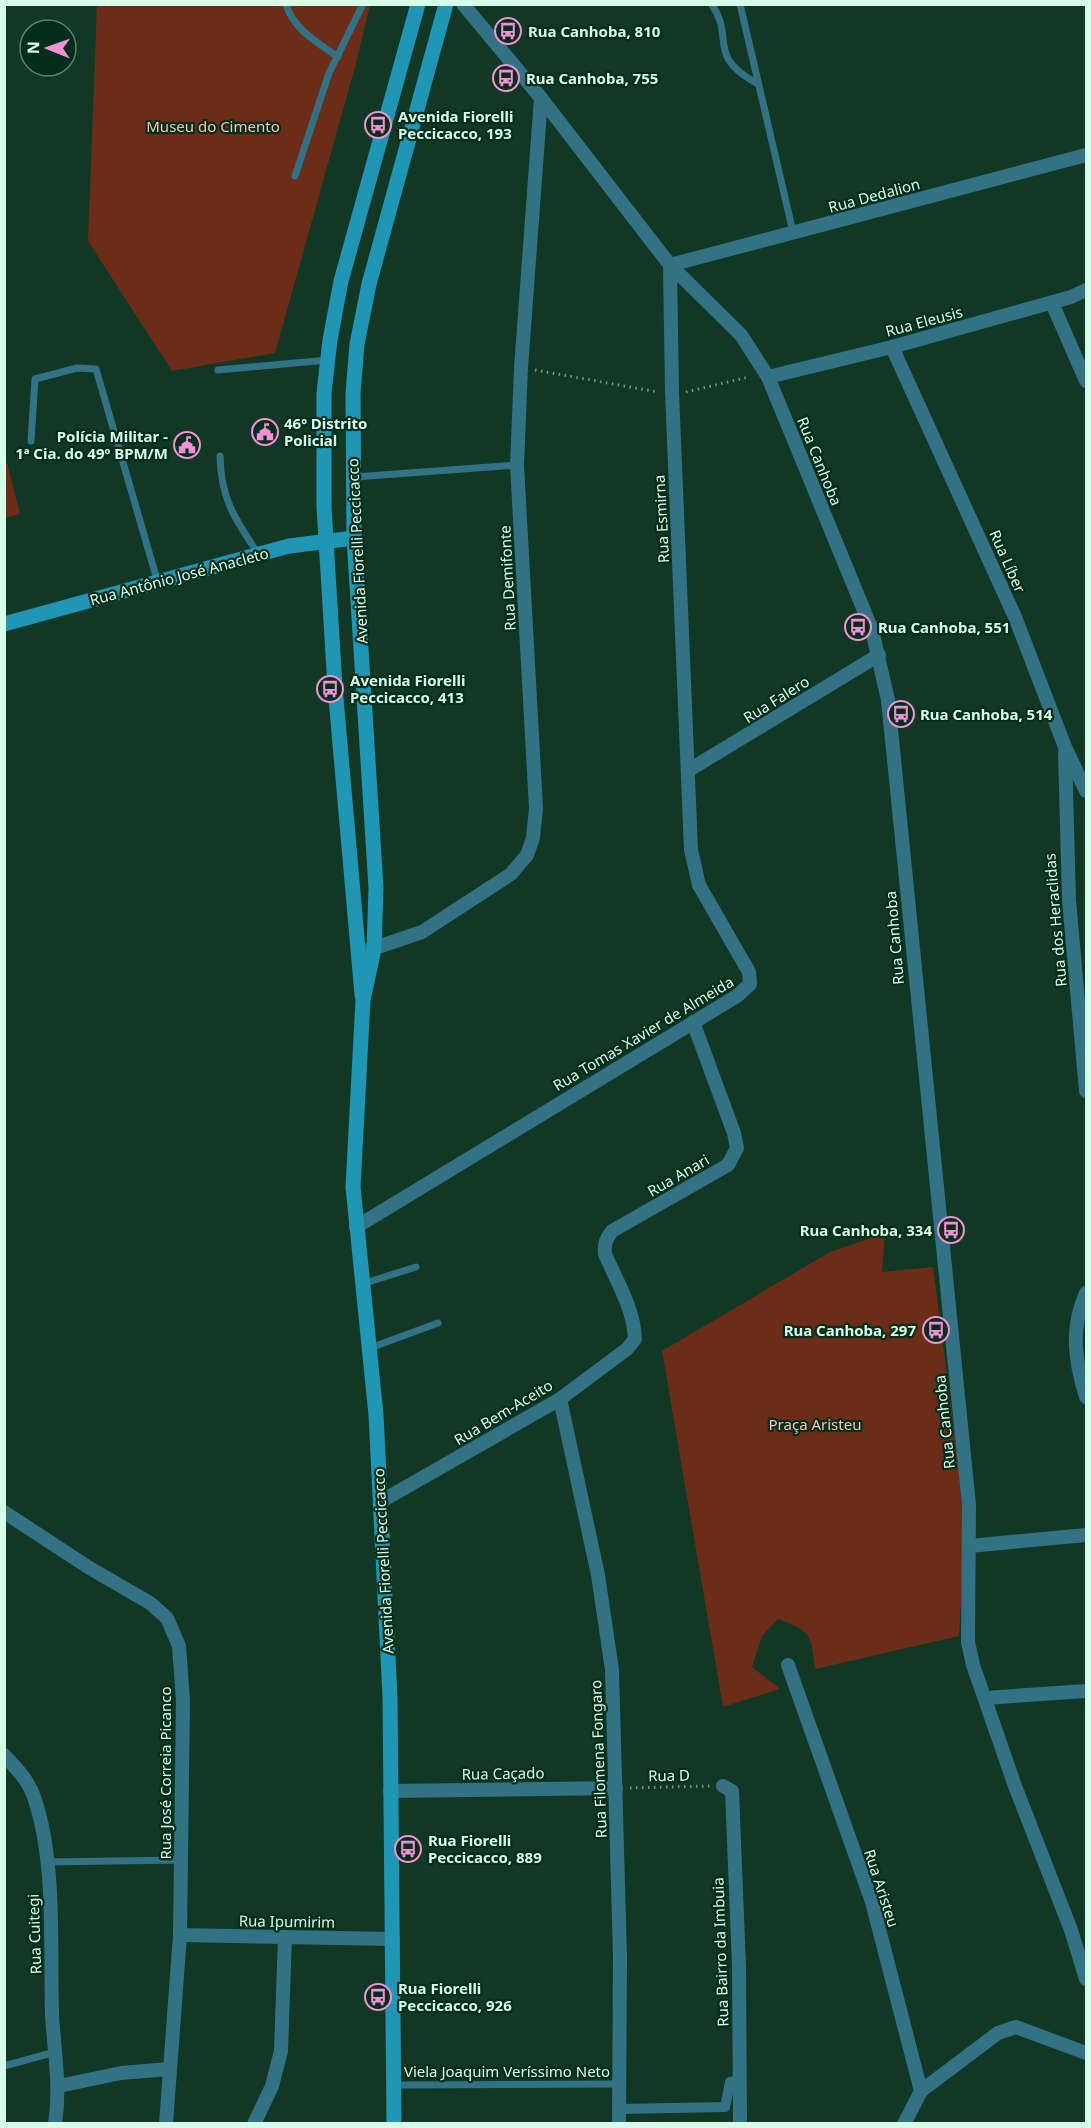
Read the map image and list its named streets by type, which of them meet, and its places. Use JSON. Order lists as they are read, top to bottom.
{
  "streets": {
    "main road": ["Avenida Fiorelli Peccicacco", "Rua Antônio José Anacleto"],
    "street": [
      "Rua Dedalion",
      "Rua Eleusis",
      "Rua Canhoba",
      "Rua Esmirna",
      "Rua Líber",
      "Rua Demifonte",
      "Rua Falero",
      "Rua dos Heraclidas",
      "Rua Tomas Xavier de Almeida",
      "Rua Anari",
      "Rua Bem-Aceito",
      "Rua Filomena Fongaro",
      "Rua José Correia Picanco",
      "Rua Caçado",
      "Rua Aristeu",
      "Rua Ipumirim",
      "Rua Cuitegi",
      "Rua Bairro da Imbuia"
    ],
    "lane": ["Viela Joaquim Veríssimo Neto"],
    "path": ["Rua D"]
  },
  "crossings": [
    ["Rua Dedalion", "Rua Canhoba"],
    ["Rua Dedalion", "Rua Esmirna"],
    ["Rua Eleusis", "Rua Canhoba"],
    ["Rua Eleusis", "Rua Líber"],
    ["Rua Canhoba", "Rua Esmirna"],
    ["Rua Canhoba", "Rua Demifonte"],
    ["Rua Canhoba", "Rua Falero"],
    ["Rua Esmirna", "Rua Falero"],
    ["Rua Esmirna", "Rua Tomas Xavier de Almeida"],
    ["Avenida Fiorelli Peccicacco", "Rua Antônio José Anacleto"],
    ["Avenida Fiorelli Peccicacco", "Rua Demifonte"],
    ["Avenida Fiorelli Peccicacco", "Rua Tomas Xavier de Almeida"],
    ["Avenida Fiorelli Peccicacco", "Rua Bem-Aceito"],
    ["Avenida Fiorelli Peccicacco", "Rua Caçado"],
    ["Avenida Fiorelli Peccicacco", "Rua Ipumirim"],
    ["Avenida Fiorelli Peccicacco", "Viela Joaquim Veríssimo Neto"],
    ["Rua Líber", "Rua dos Heraclidas"],
    ["Rua Falero", "Rua Tomas Xavier de Almeida"],
    ["Rua Tomas Xavier de Almeida", "Rua Anari"],
    ["Rua Anari", "Rua Bem-Aceito"],
    ["Rua Bem-Aceito", "Rua Filomena Fongaro"],
    ["Rua Filomena Fongaro", "Rua Caçado"],
    ["Rua Filomena Fongaro", "Rua D"],
    ["Rua Filomena Fongaro", "Viela Joaquim Veríssimo Neto"],
    ["Rua José Correia Picanco", "Rua Ipumirim"],
    ["Rua Caçado", "Rua D"],
    ["Rua D", "Rua Bairro da Imbuia"]
  ],
  "parks": ["Museu do Cimento", "Praça Aristeu"],
  "places": {
    "bus stop": [
      "Rua Canhoba, 810",
      "Rua Canhoba, 755",
      "Avenida Fiorelli Peccicacco, 193",
      "Rua Canhoba, 551",
      "Avenida Fiorelli Peccicacco, 413",
      "Rua Canhoba, 514",
      "Rua Canhoba, 334",
      "Rua Canhoba, 297",
      "Rua Fiorelli Peccicacco, 889",
      "Rua Fiorelli Peccicacco, 926"
    ],
    "public building": ["46º Distrito Policial", "Polícia Militar - 1ª Cia. do 49º BPM/M"]
  },
  "north": "left"
}
